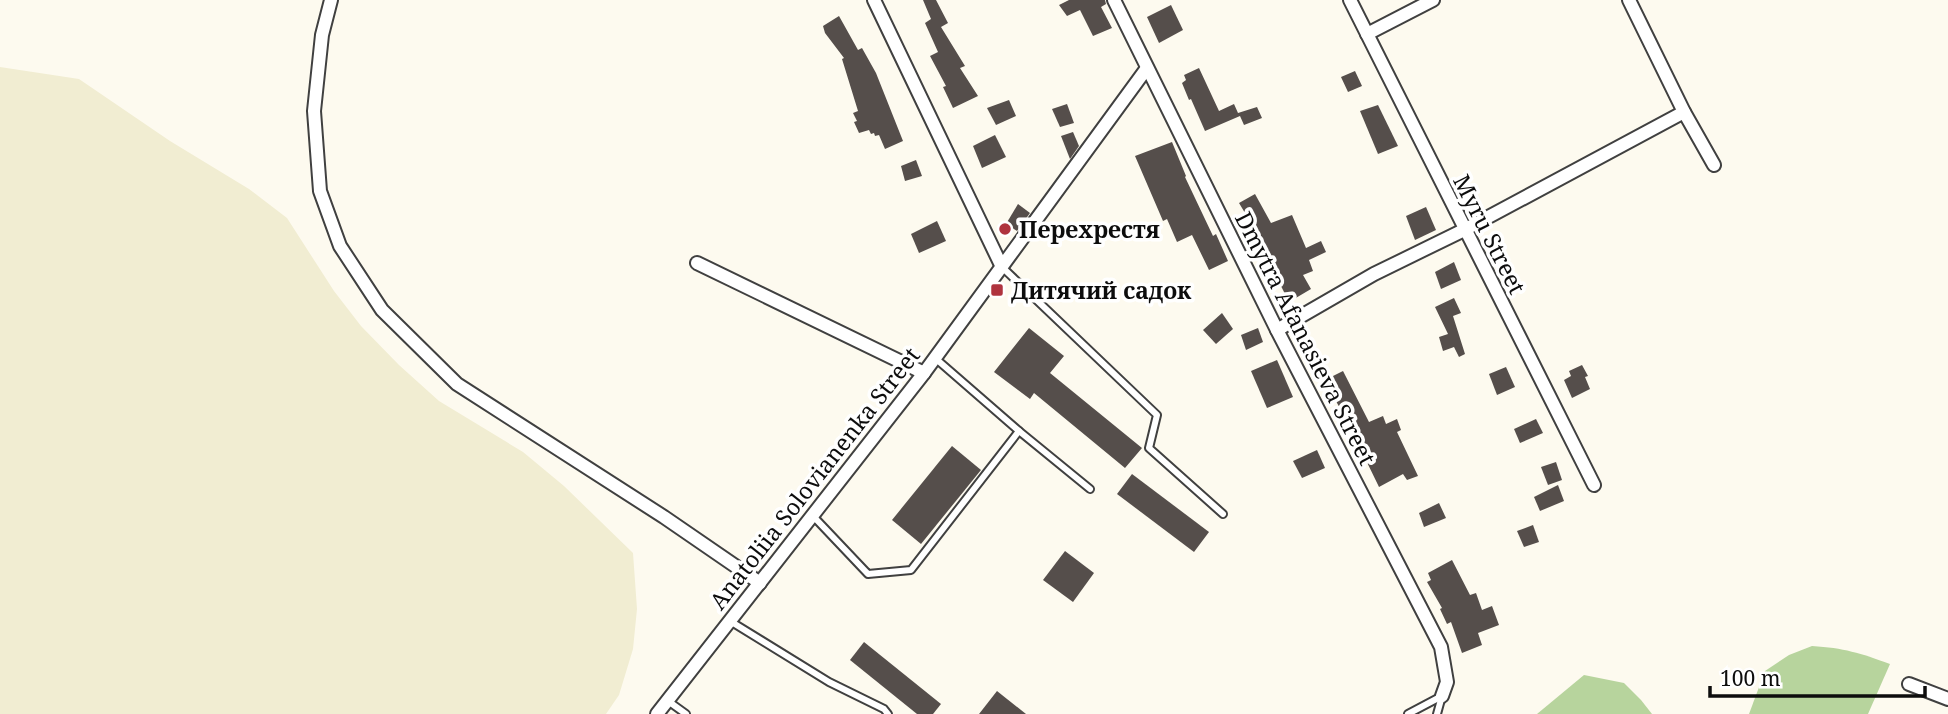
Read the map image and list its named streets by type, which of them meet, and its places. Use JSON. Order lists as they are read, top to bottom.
{
  "streets": {
    "street": ["Myru Street", "Dmytra Afanasieva Street", "Anatoliia Solovianenka Street"]
  },
  "crossings": [
    ["Dmytra Afanasieva Street", "Anatoliia Solovianenka Street"]
  ],
  "places": {
    "other": ["Перехрестя"],
    "transit": ["Дитячий садок"]
  },
  "scale_bar": "100 m"
}
